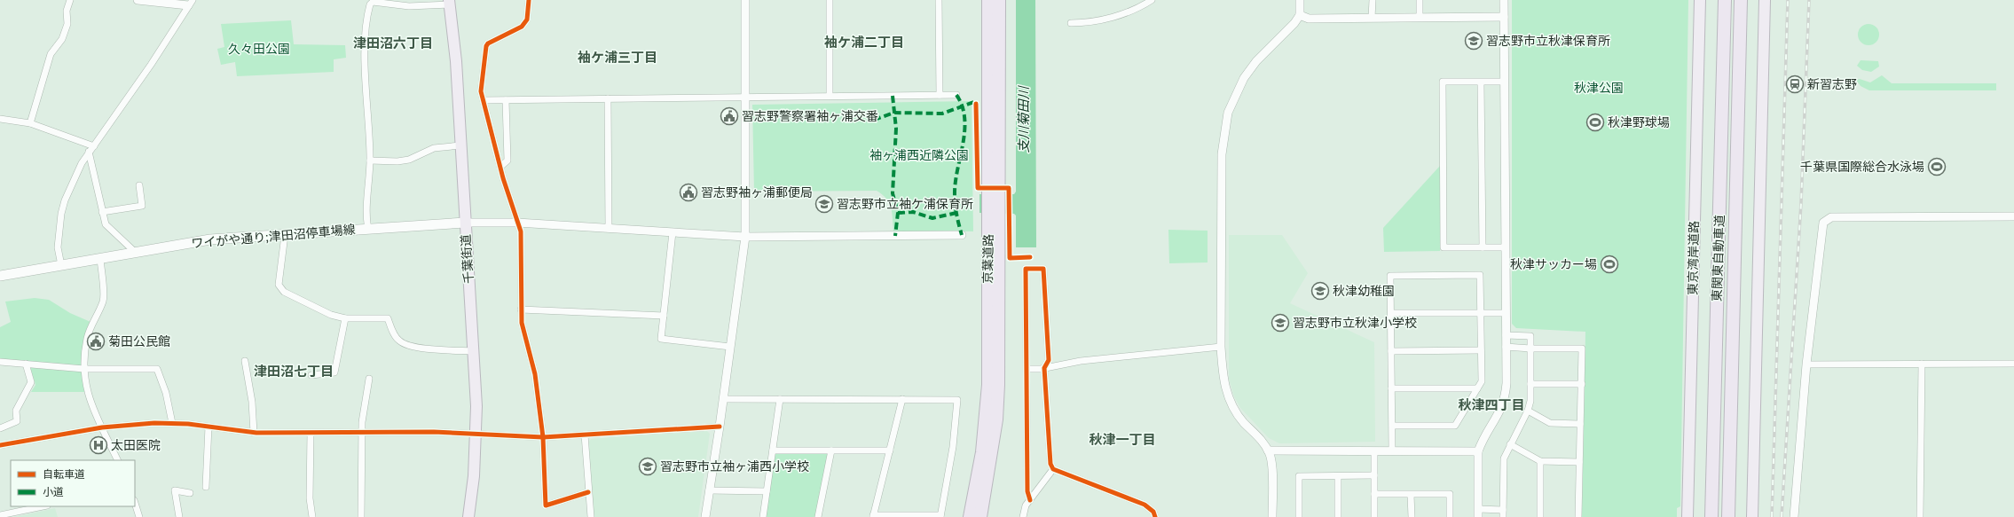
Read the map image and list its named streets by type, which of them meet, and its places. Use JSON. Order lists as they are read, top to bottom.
{
  "streets": {
    "highway": [
      "東京湾岸道路",
      "東関東自動車道",
      "千葉街道",
      "京葉道路"
    ],
    "main road": ["ワイがや通り;津田沼停車場線"]
  },
  "crossings": [
    ["ワイがや通り;津田沼停車場線", "千葉街道"]
  ],
  "districts": [
    "袖ケ浦二丁目",
    "津田沼六丁目",
    "袖ケ浦三丁目",
    "津田沼七丁目",
    "秋津四丁目",
    "秋津一丁目"
  ],
  "water": ["支川菊田川"],
  "parks": ["久々田公園", "秋津公園", "袖ヶ浦西近隣公園"],
  "places": {
    "school or university": [
      "習志野市立秋津保育所",
      "習志野市立袖ケ浦保育所",
      "秋津幼稚園",
      "習志野市立秋津小学校",
      "習志野市立袖ヶ浦西小学校"
    ],
    "station": ["新習志野"],
    "public building": ["習志野警察署袖ヶ浦交番", "習志野袖ヶ浦郵便局", "菊田公民館"],
    "sports": ["秋津野球場", "千葉県国際総合水泳場", "秋津サッカー場"],
    "hospital": ["太田医院"]
  },
  "legend": ["自転車道", "小道"]
}
